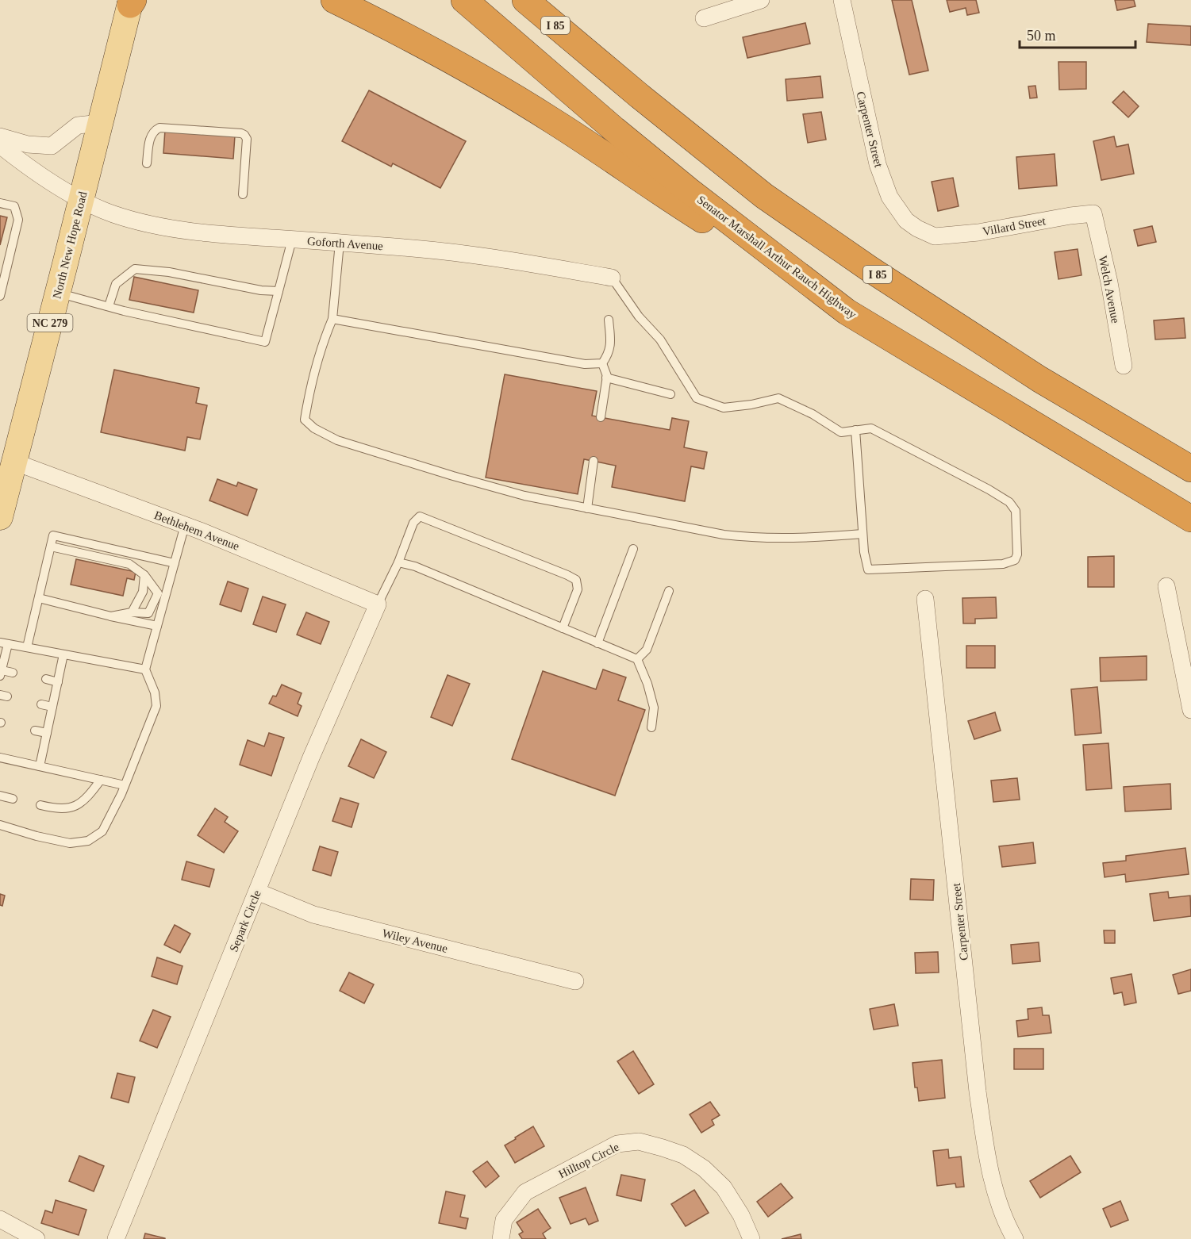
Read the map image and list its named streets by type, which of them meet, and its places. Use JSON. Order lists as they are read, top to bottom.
{
  "streets": {
    "highway": ["I 85", "Senator Marshall Arthur Rauch Highway"],
    "main road": ["North New Hope Road", "NC 279"],
    "street": [
      "Carpenter Street",
      "Villard Street",
      "Goforth Avenue",
      "Welch Avenue",
      "Bethlehem Avenue",
      "Separk Circle",
      "Wiley Avenue",
      "Hilltop Circle"
    ]
  },
  "crossings": [
    ["Carpenter Street", "Villard Street"],
    ["Villard Street", "Welch Avenue"],
    ["Goforth Avenue", "North New Hope Road"],
    ["North New Hope Road", "Bethlehem Avenue"],
    ["Bethlehem Avenue", "Separk Circle"],
    ["Separk Circle", "Wiley Avenue"]
  ],
  "scale_bar": "50 m"
}
